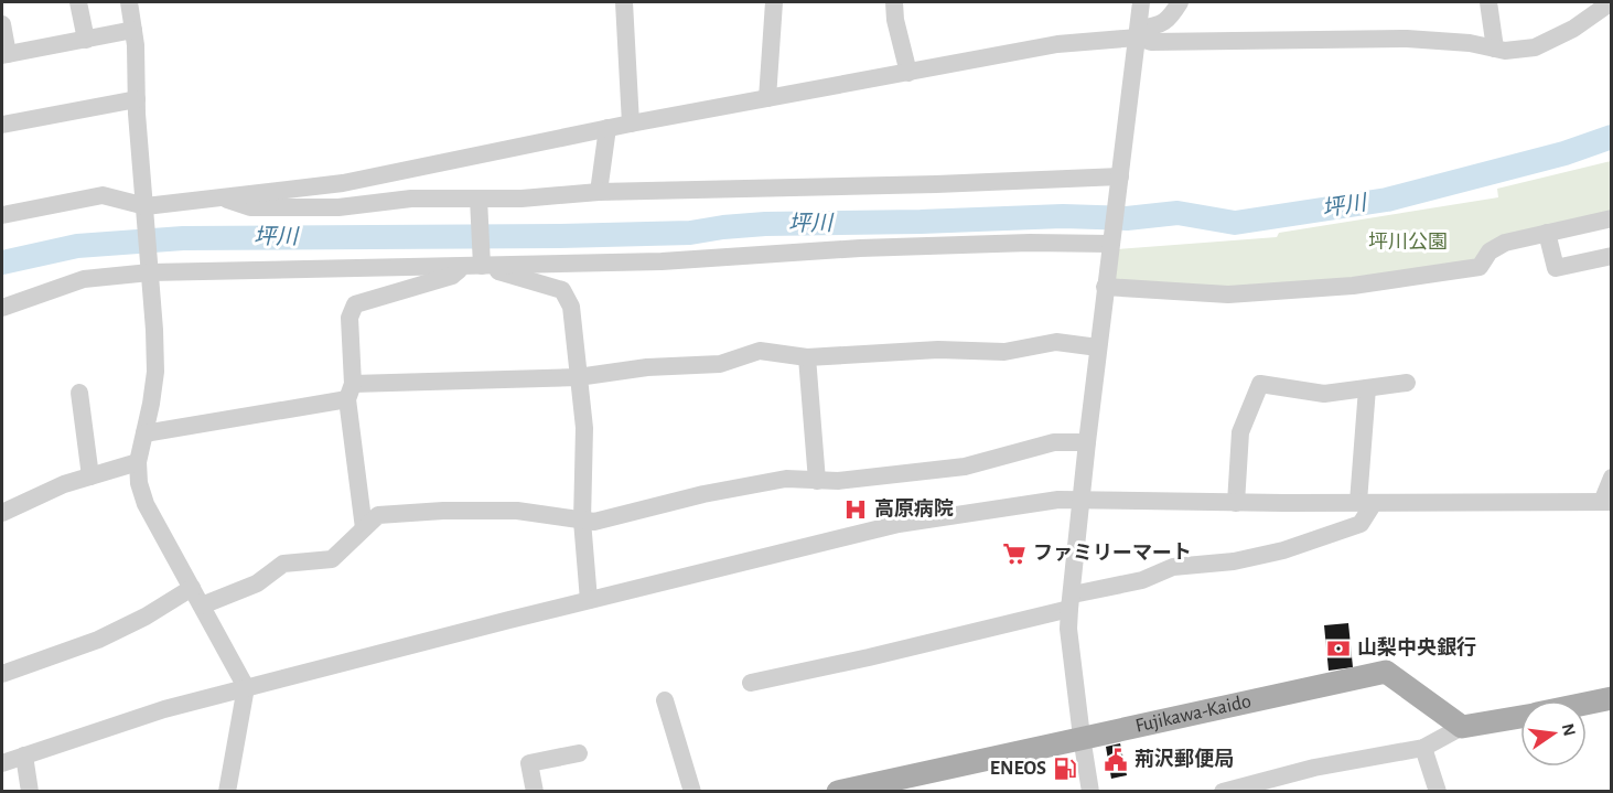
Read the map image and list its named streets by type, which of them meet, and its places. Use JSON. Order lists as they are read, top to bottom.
{
  "streets": {
    "main road": ["Fujikawa-Kaido"]
  },
  "water": ["坪川"],
  "parks": ["坪川公園"],
  "places": {
    "hospital": ["高原病院"],
    "supermarket": ["ファミリーマート"],
    "bank": ["山梨中央銀行"],
    "public building": ["荊沢郵便局"],
    "fuel station": ["ENEOS"]
  },
  "north": "right"
}
